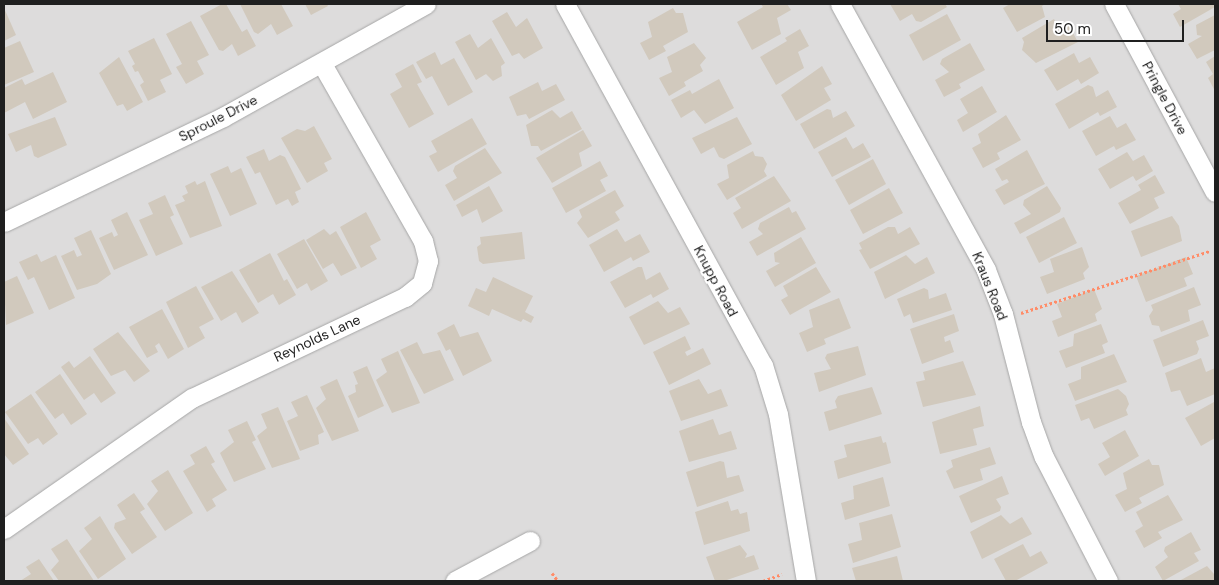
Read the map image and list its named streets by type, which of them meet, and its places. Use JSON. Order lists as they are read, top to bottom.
{
  "streets": {
    "street": [
      "Pringle Drive",
      "Sproule Drive",
      "Knupp Road",
      "Kraus Road",
      "Reynolds Lane"
    ]
  },
  "crossings": [
    ["Sproule Drive", "Reynolds Lane"]
  ],
  "scale_bar": "50 m"
}
